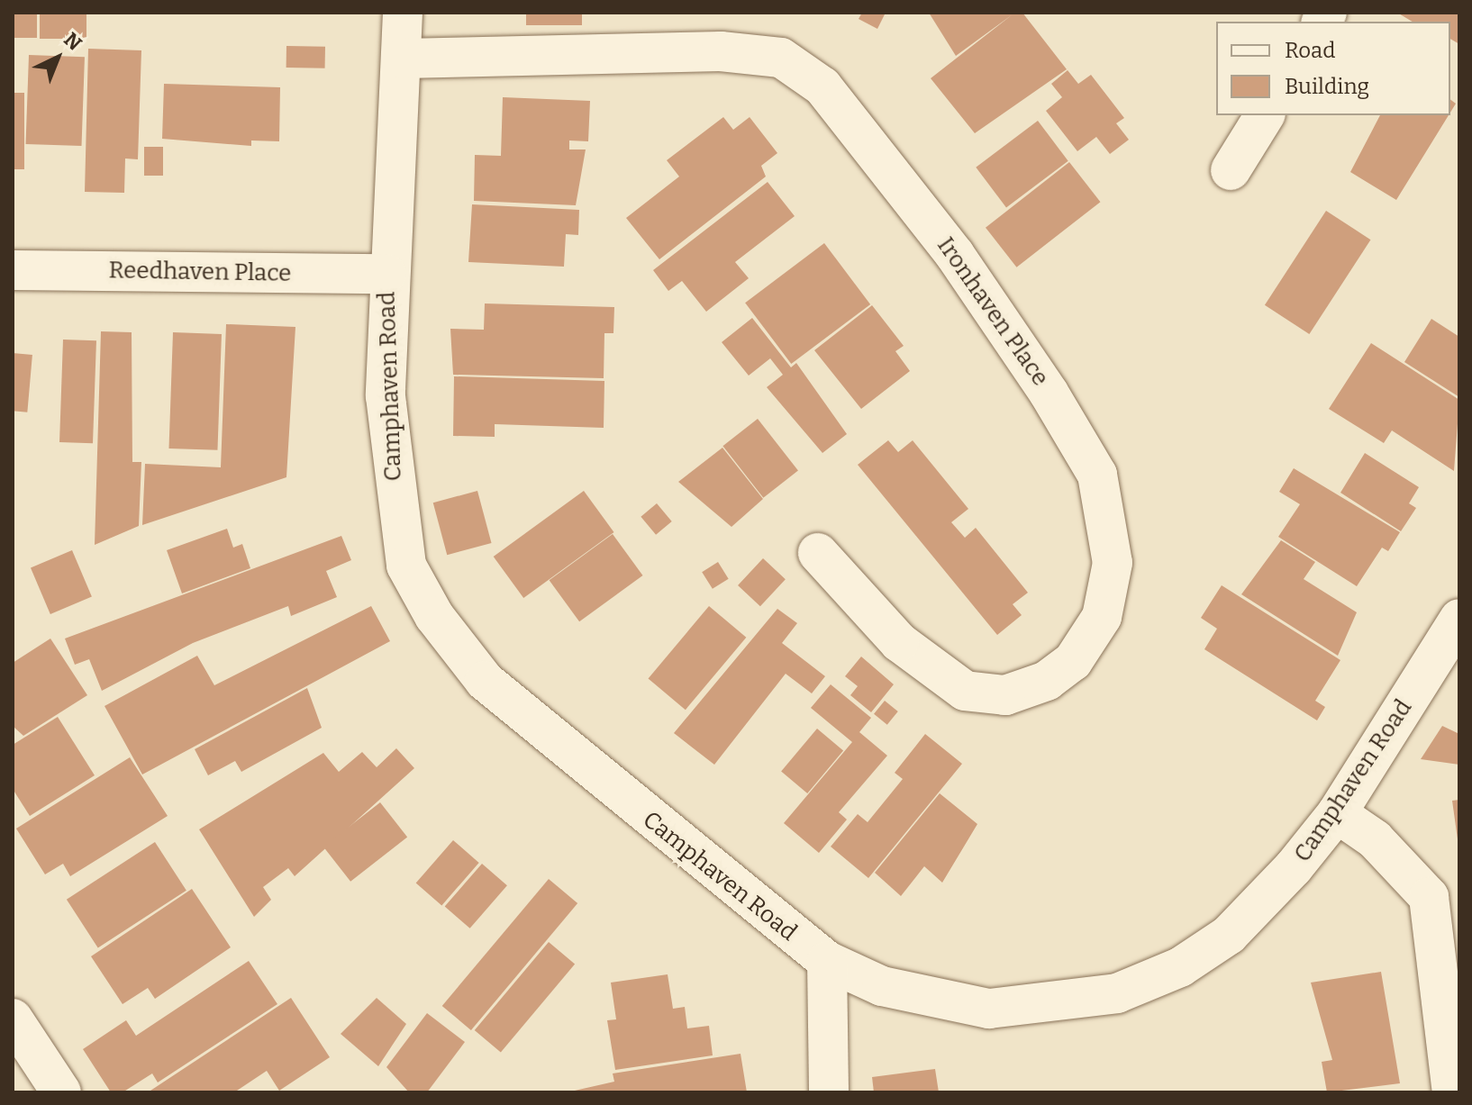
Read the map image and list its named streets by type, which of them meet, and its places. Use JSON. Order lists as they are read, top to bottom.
{
  "streets": {
    "street": ["Reedhaven Place", "Ironhaven Place", "Camphaven Road"]
  },
  "crossings": [
    ["Reedhaven Place", "Camphaven Road"],
    ["Ironhaven Place", "Camphaven Road"]
  ],
  "legend": ["Road", "Building"],
  "north": "top right"
}
